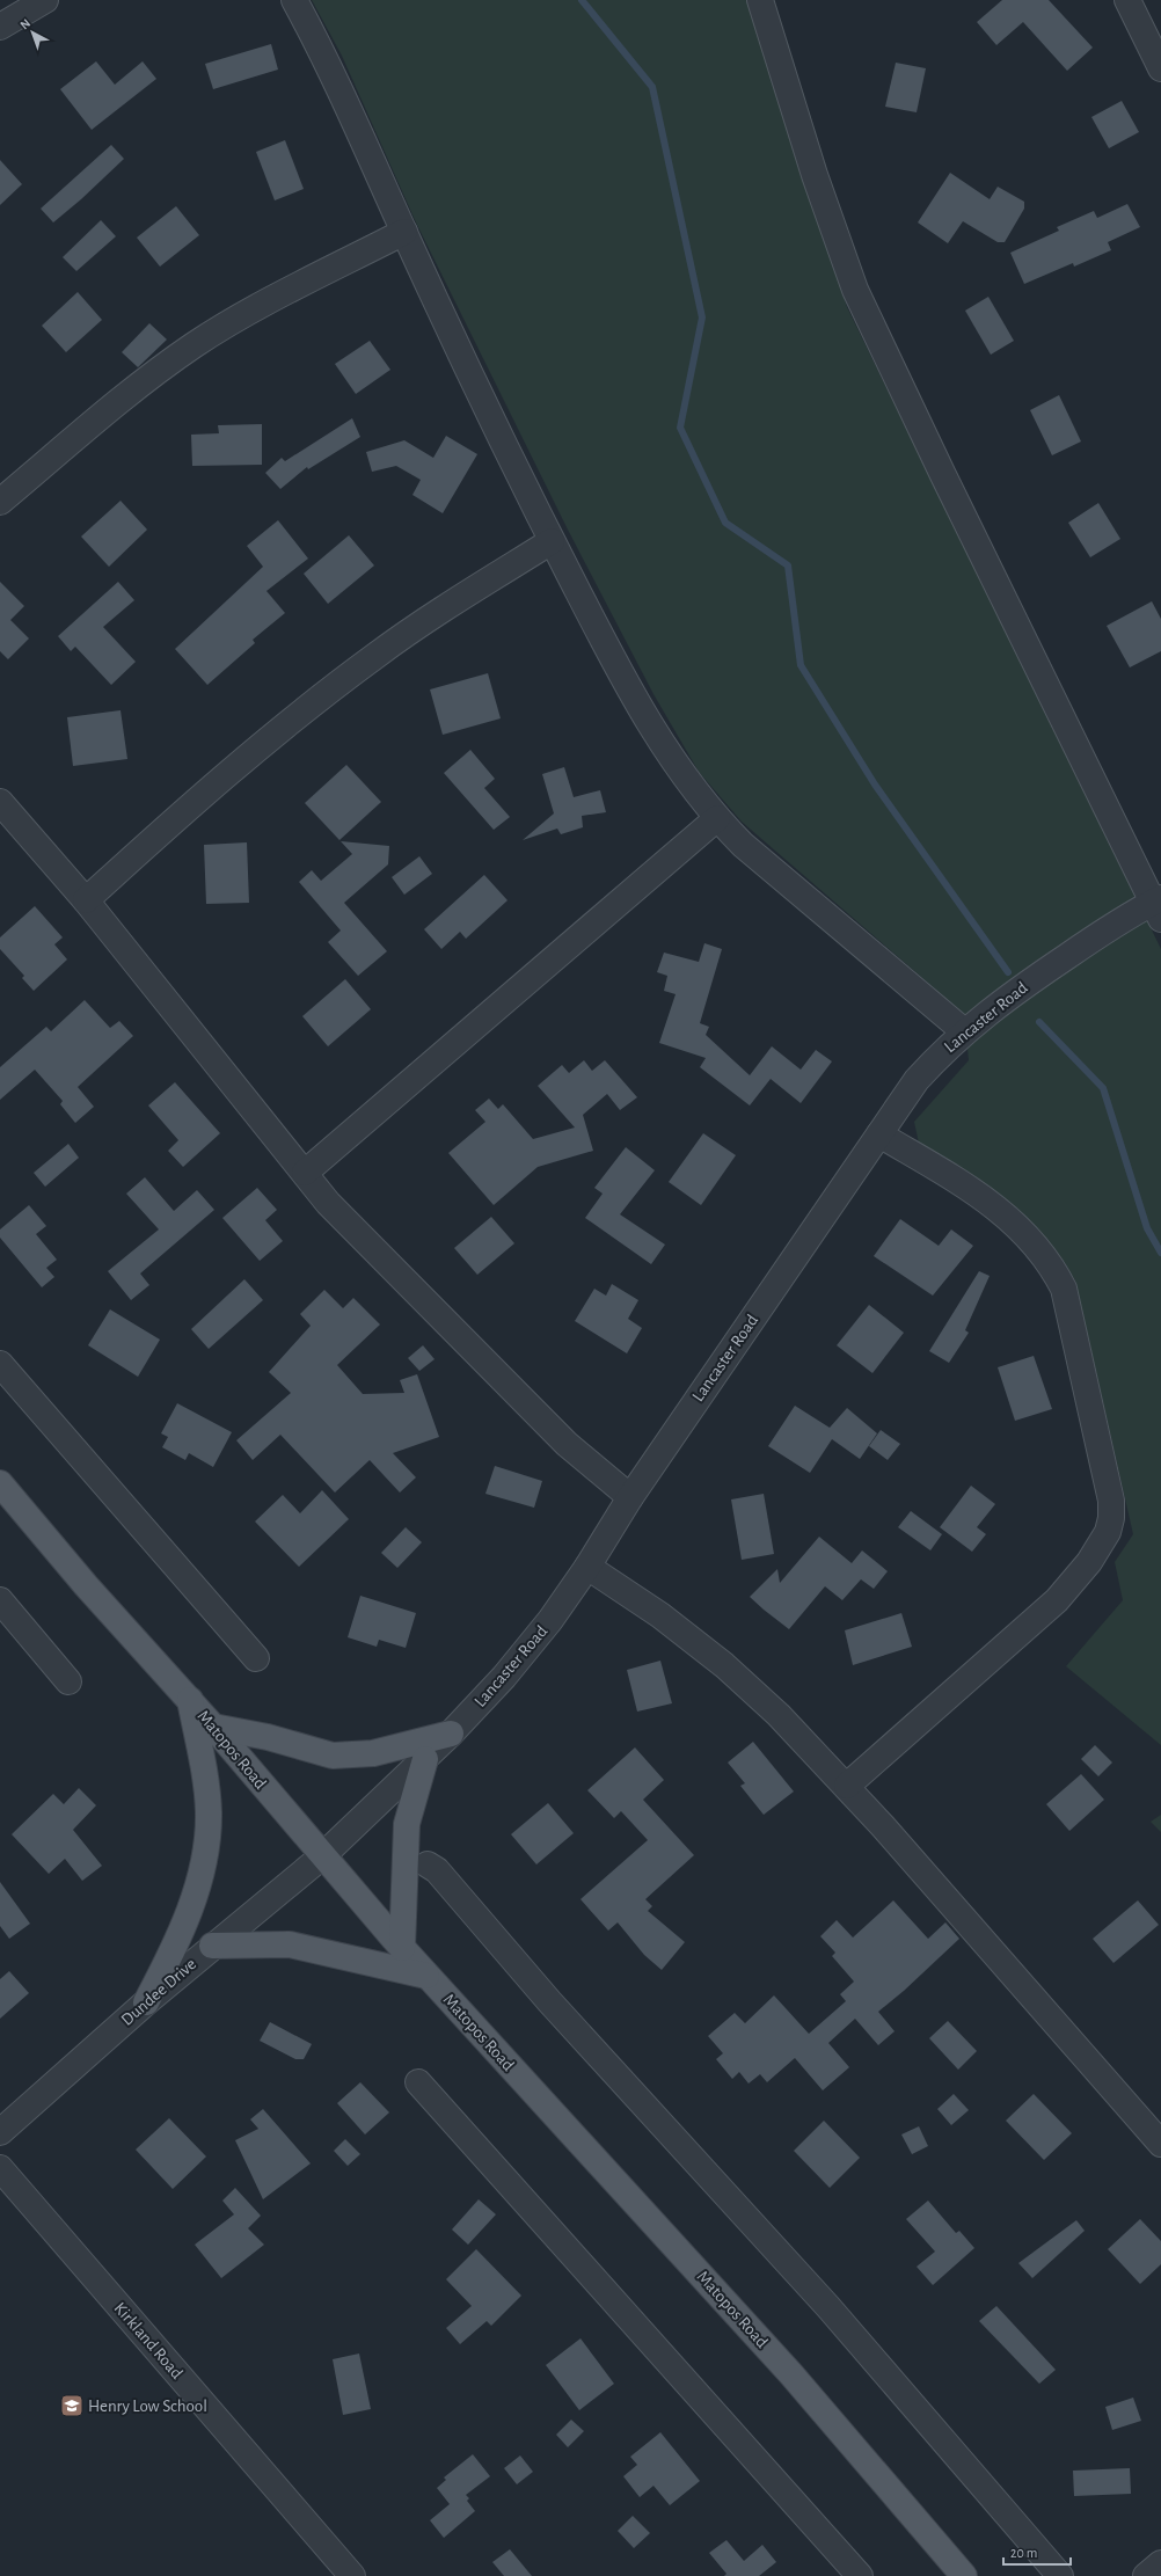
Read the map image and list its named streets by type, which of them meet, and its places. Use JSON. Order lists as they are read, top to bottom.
{
  "streets": {
    "main road": ["Matopos Road"],
    "street": ["Lancaster Road", "Dundee Drive", "Kirkland Road"]
  },
  "crossings": [
    ["Lancaster Road", "Matopos Road"],
    ["Lancaster Road", "Dundee Drive"],
    ["Matopos Road", "Dundee Drive"]
  ],
  "places": {
    "school or university": ["Henry Low School"]
  },
  "scale_bar": "20 m",
  "north": "top left"
}
